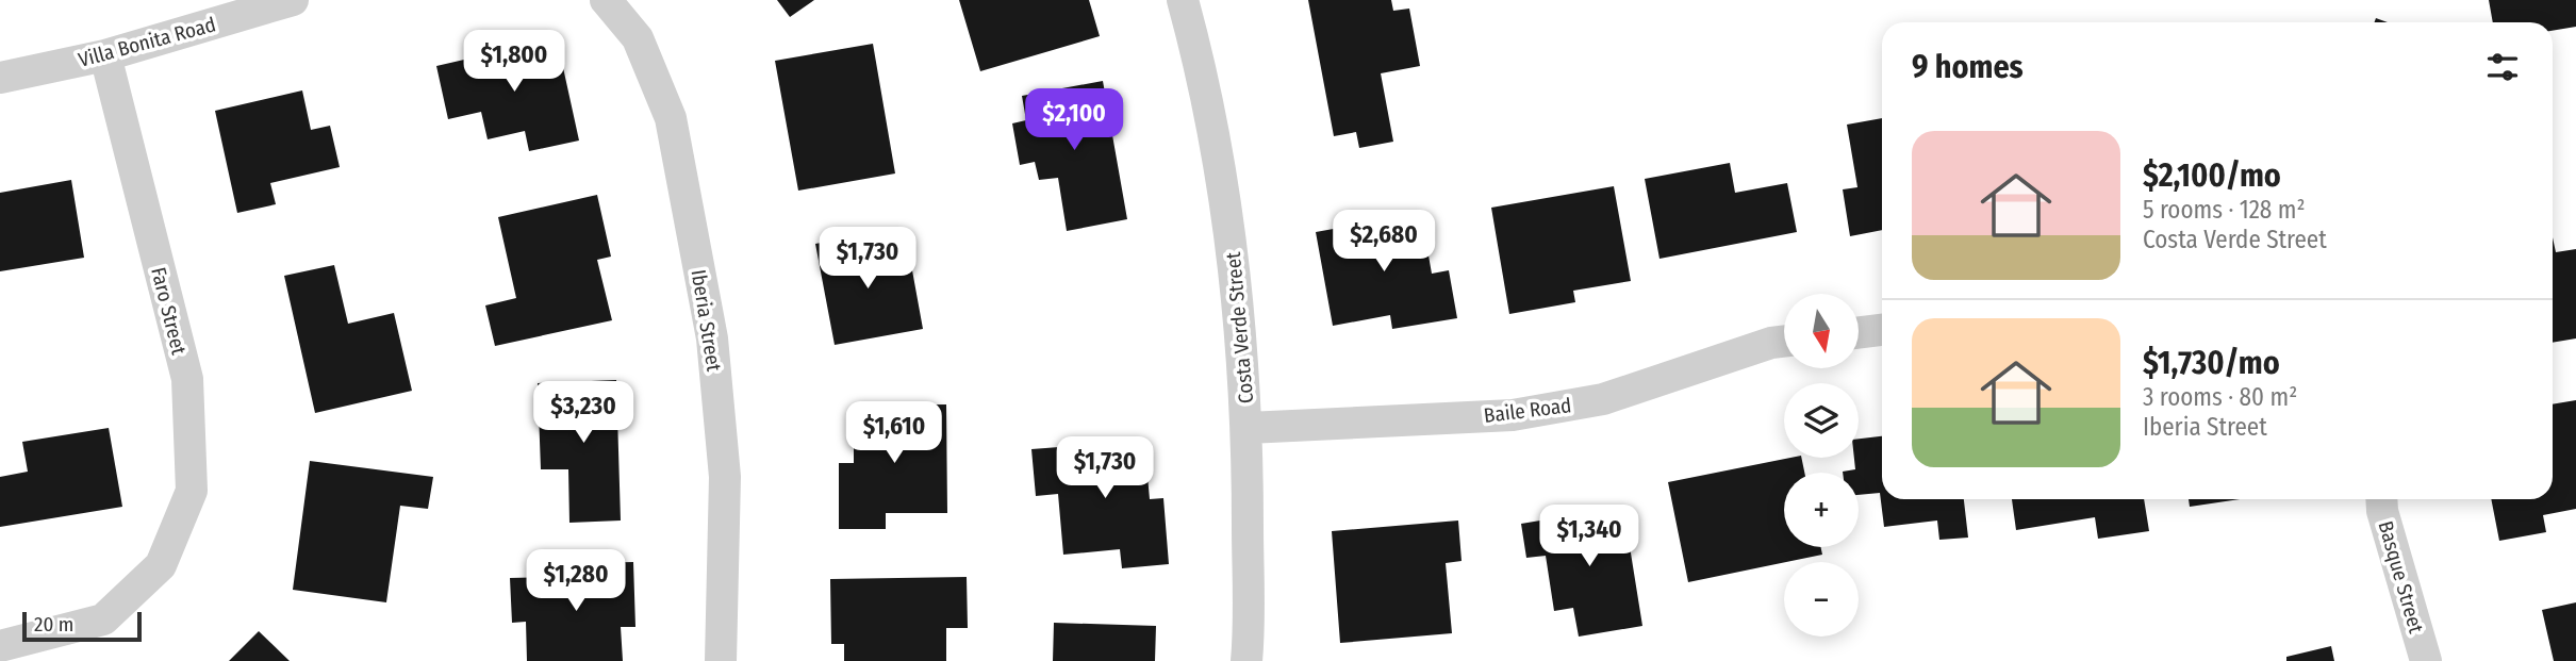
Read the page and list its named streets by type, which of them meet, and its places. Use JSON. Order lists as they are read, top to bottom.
{
  "streets": {
    "street": [
      "Villa Bonita Road",
      "Faro Street",
      "Iberia Street",
      "Costa Verde Street",
      "Baile Road",
      "Basque Street"
    ]
  },
  "crossings": [
    ["Villa Bonita Road", "Faro Street"],
    ["Costa Verde Street", "Baile Road"]
  ],
  "scale_bar": "20 m",
  "north": "bottom",
  "page": {
    "heading": "9 homes",
    "price": [
      "$1,800",
      "$2,100",
      "$2,680",
      "$1,730",
      "$3,230",
      "$1,610",
      "$1,730",
      "$1,340",
      "$1,280"
    ],
    "list": [
      {
        "name": "$2,100/mo",
        "note": "5 rooms · 128 m² · Costa Verde Street"
      },
      {
        "name": "$1,730/mo",
        "note": "3 rooms · 80 m² · Iberia Street"
      }
    ],
    "map_buttons": ["+", "−"],
    "scale": "20 m"
  }
}
